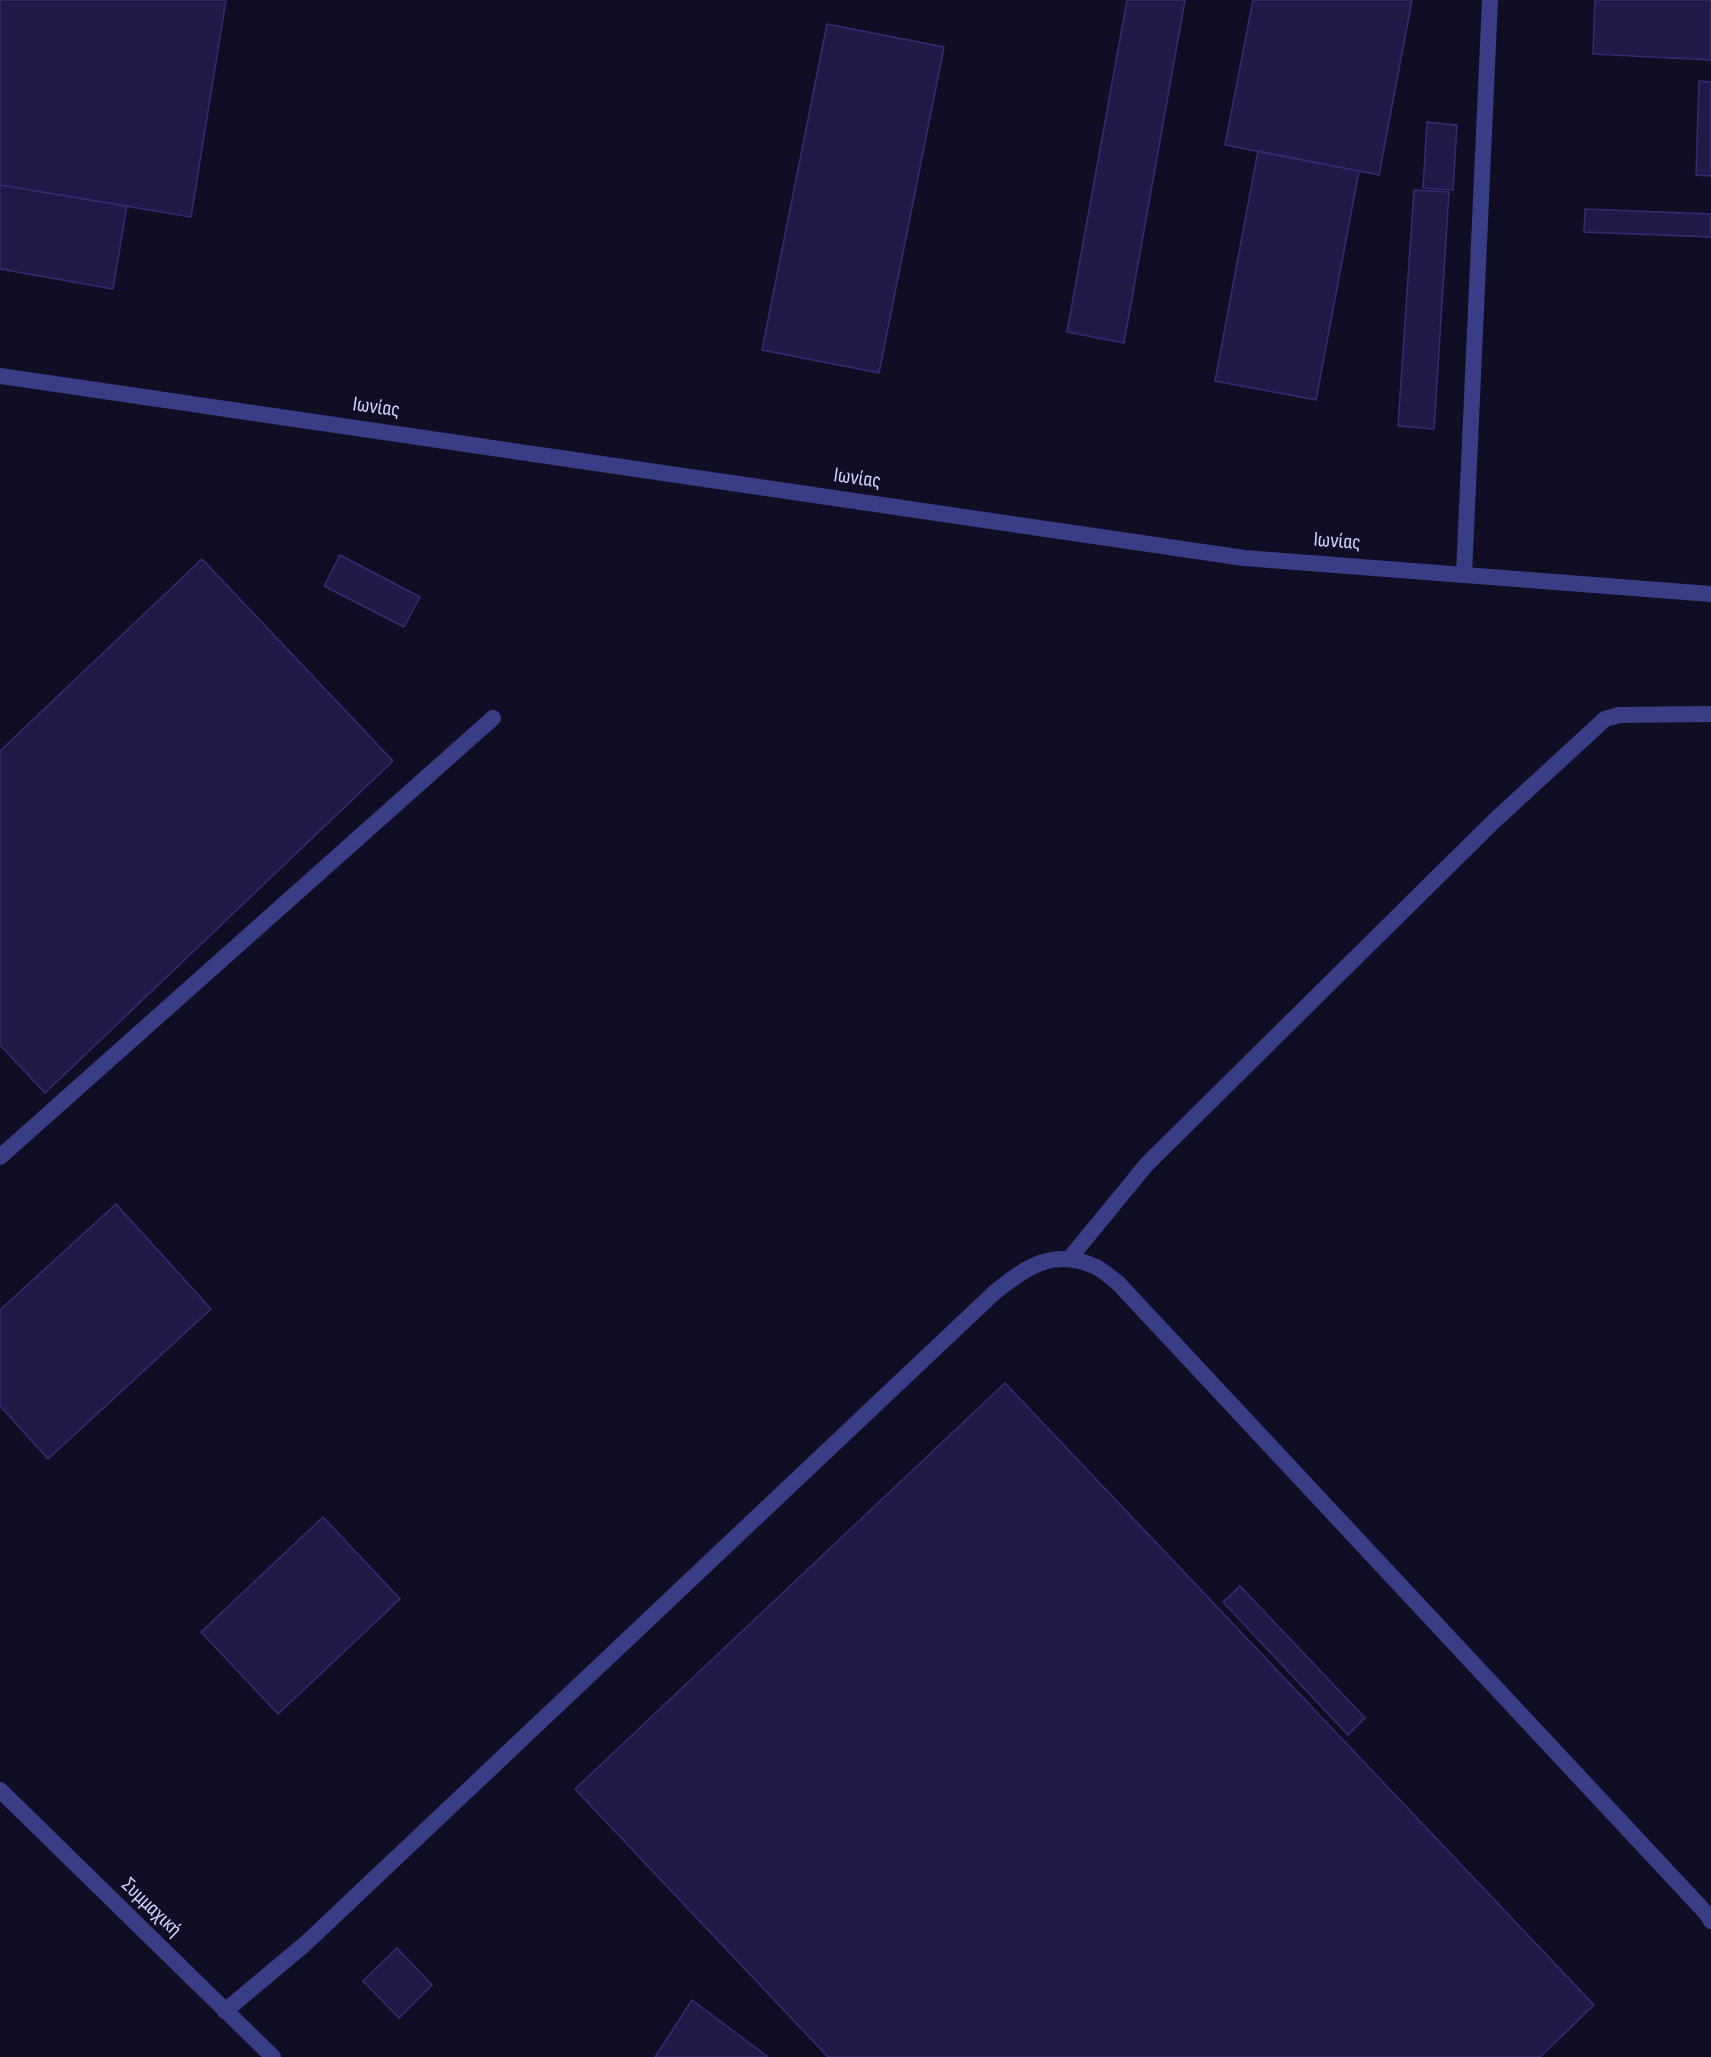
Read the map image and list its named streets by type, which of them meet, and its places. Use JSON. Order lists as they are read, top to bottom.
{
  "streets": {
    "street": ["Ιωνίας", "Συμμαχική"]
  }
}
